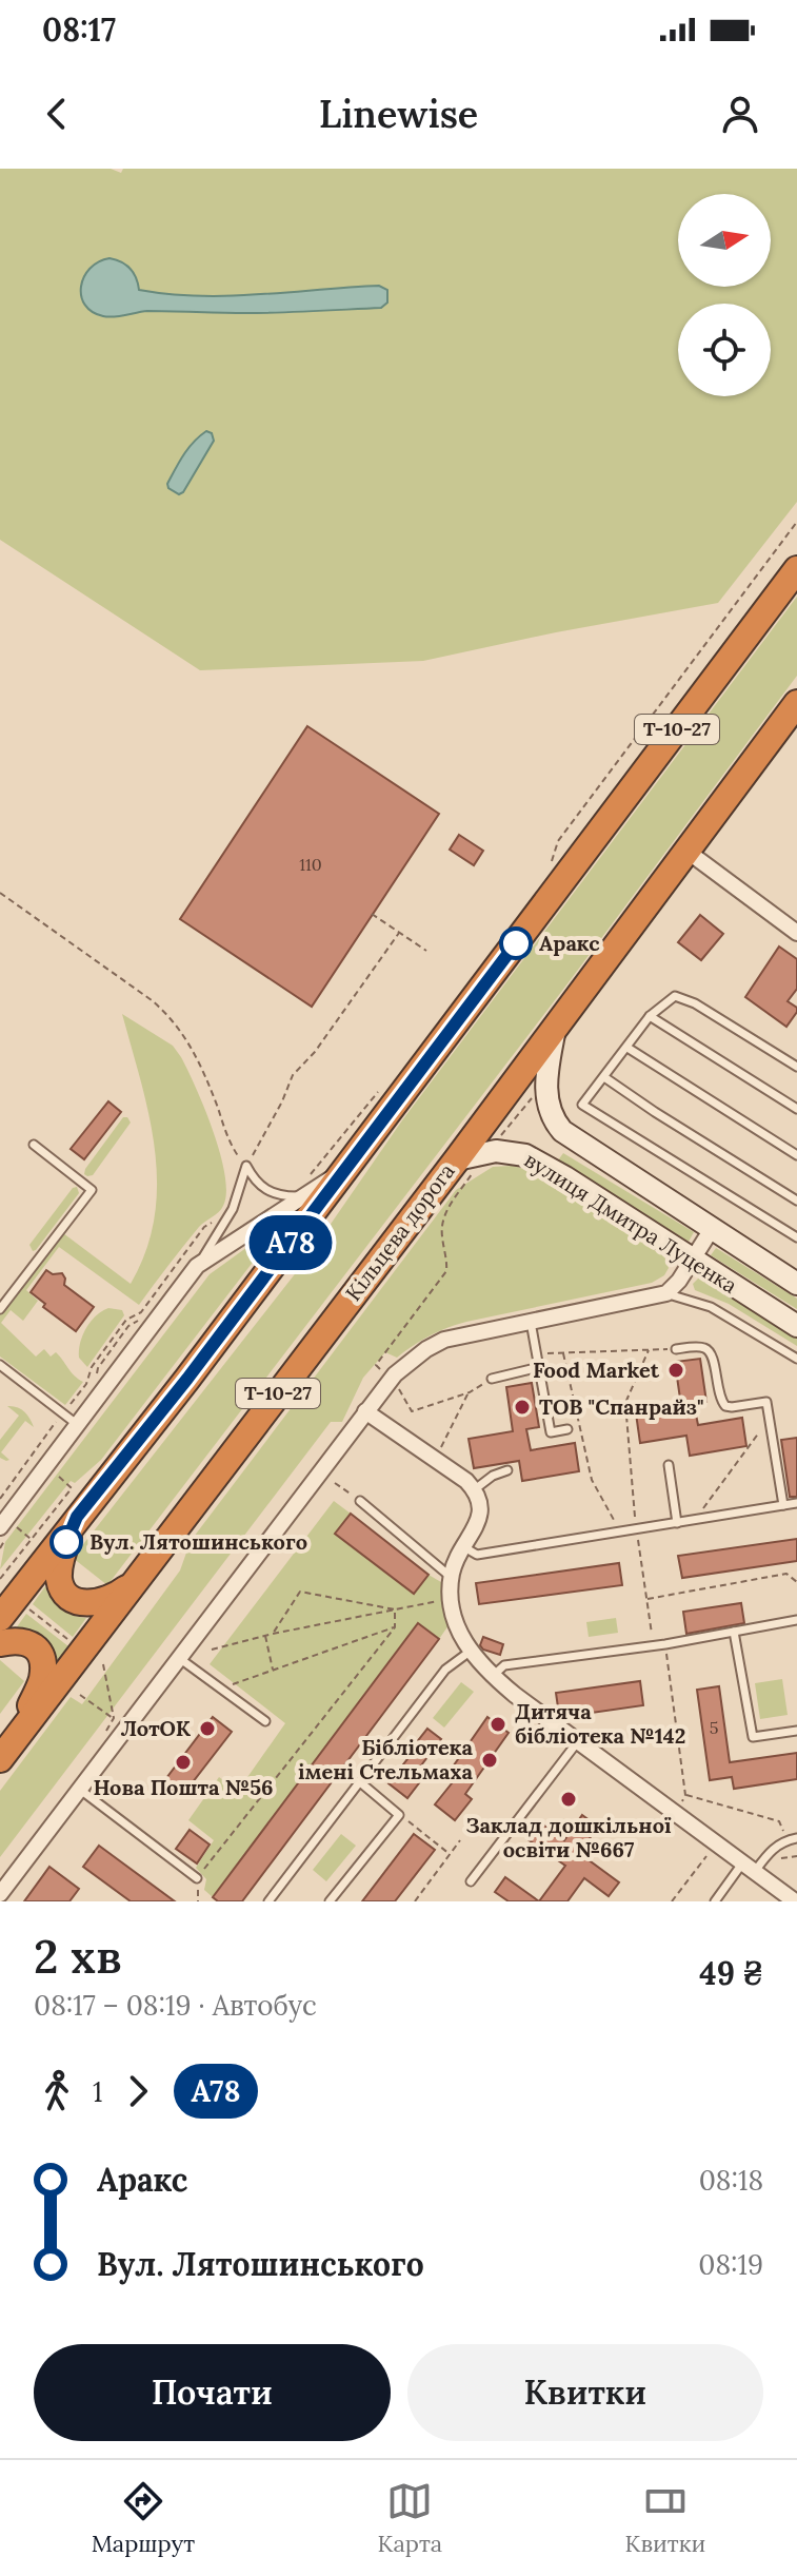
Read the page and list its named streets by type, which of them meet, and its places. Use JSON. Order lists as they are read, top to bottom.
{
  "streets": {
    "highway": ["Т-10-27", "Кільцева дорога"],
    "main road": ["вулиця Дмитра Луценка"]
  },
  "crossings": [
    ["вулиця Дмитра Луценка", "Кільцева дорога"]
  ],
  "places": [
    "Аракс",
    "Food Market",
    "ТОВ \"Спанрайз\"",
    "Вул. Лятошинського",
    "Дитяча бібліотека №142",
    "ЛотОК",
    "Бібліотека імені Стельмаха",
    "Нова Пошта №56",
    "Заклад дошкільної освіти №667"
  ],
  "lines": ["bus line А78"],
  "house_numbers": ["110", "5"],
  "north": "right",
  "page": {
    "status": "08:17",
    "header": "Linewise",
    "on_map": "А78",
    "heading": ["2 хв", "08:17 – 08:19 · Автобус", "49 ₴"],
    "legs": ["1", "А78"],
    "list": [
      {
        "name": "Аракс",
        "value": "08:18"
      },
      {
        "name": "Вул. Лятошинського",
        "value": "08:19"
      }
    ],
    "buttons": ["Почати", "Квитки"],
    "tabs": ["Маршрут", "Карта", "Квитки"]
  }
}
